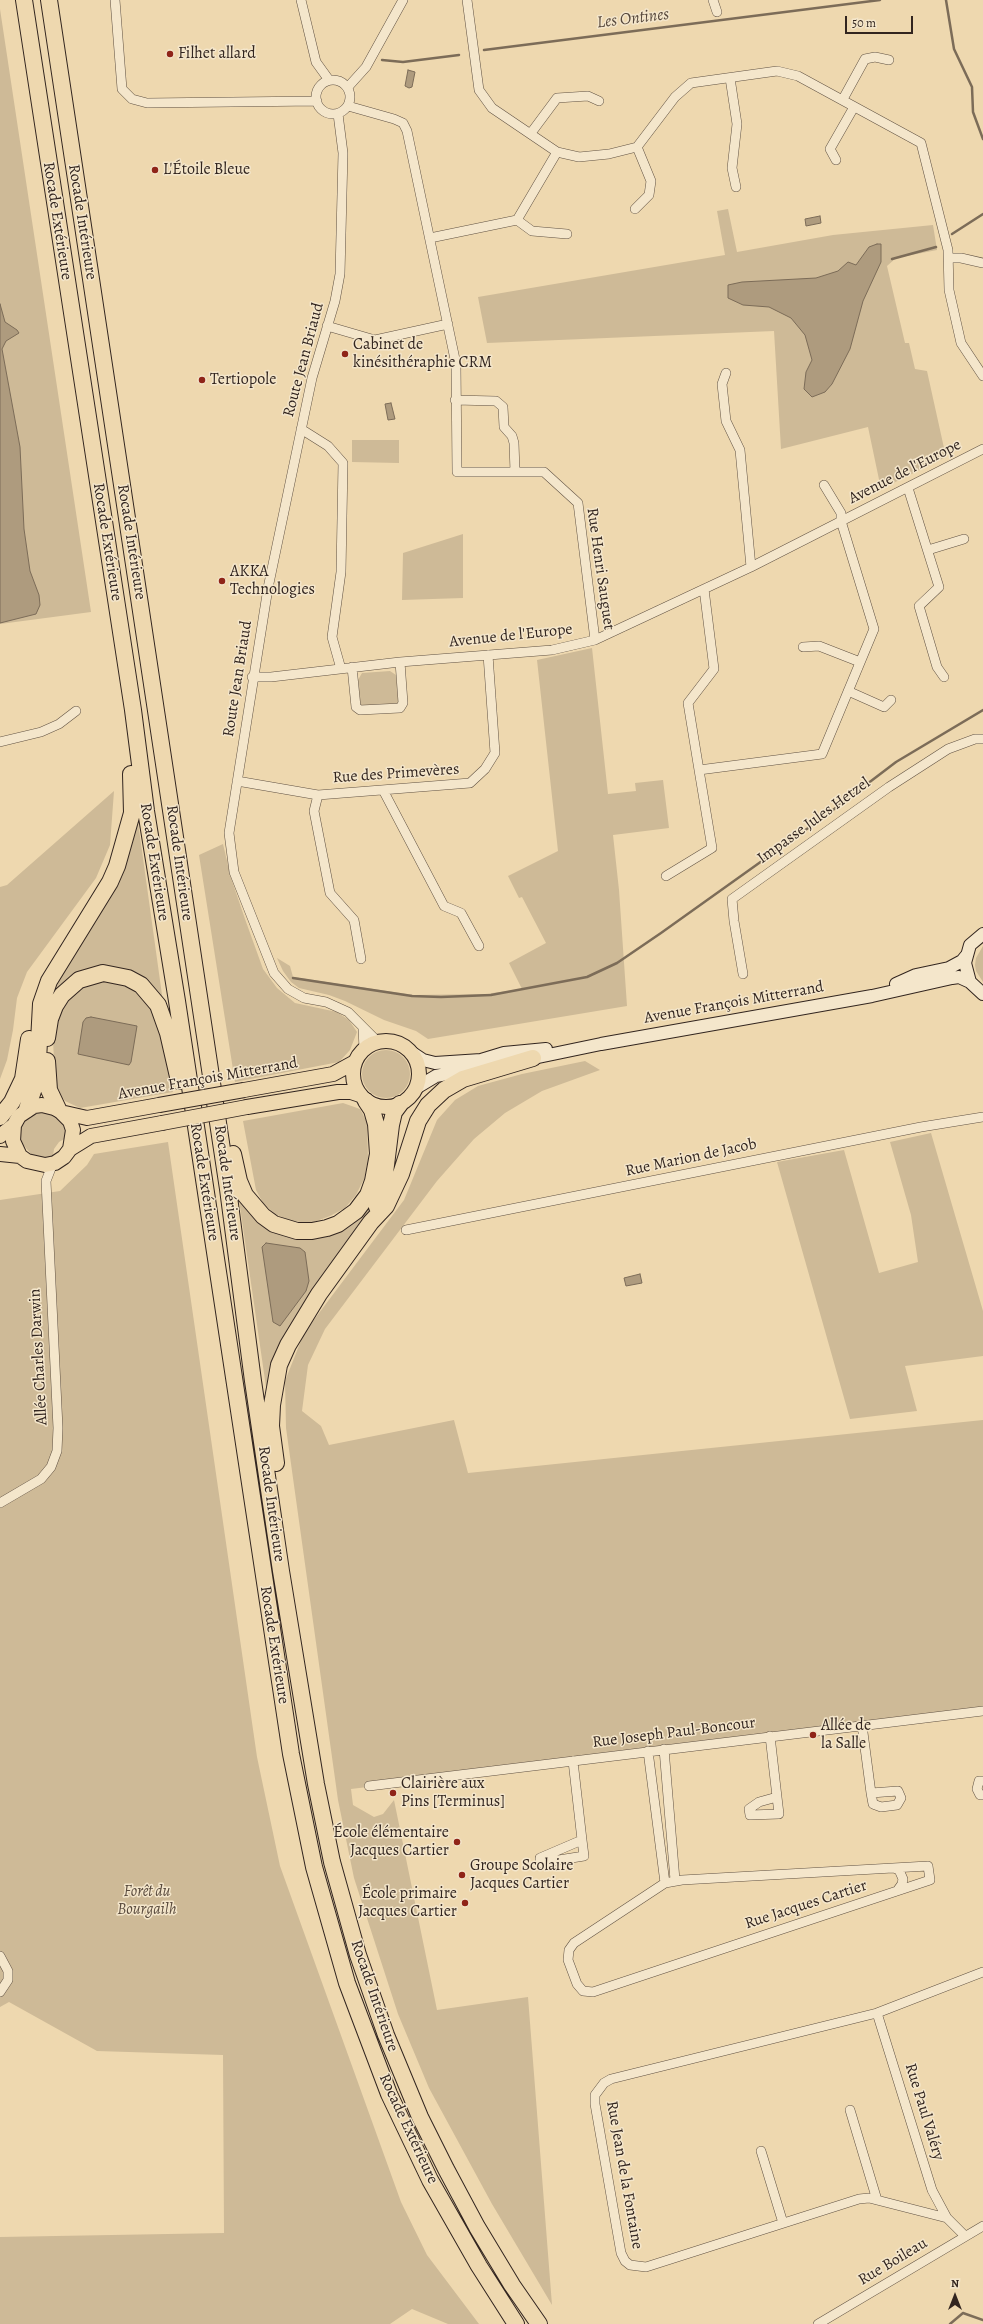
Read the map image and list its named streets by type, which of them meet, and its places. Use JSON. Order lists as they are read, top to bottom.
{
  "streets": {
    "highway": ["Rocade Extérieure", "Rocade Intérieure"],
    "main road": ["Avenue François Mitterrand"],
    "street": [
      "Route Jean Briaud",
      "Avenue de l'Europe",
      "Rue Henri Sauguet",
      "Rue des Primevères",
      "Impasse Jules Hetzel",
      "Rue Marion de Jacob",
      "Allée Charles Darwin",
      "Rue Joseph Paul-Boncour",
      "Rue Jacques Cartier",
      "Rue Paul Valéry",
      "Rue Jean de la Fontaine",
      "Rue Boileau"
    ]
  },
  "crossings": [
    ["Route Jean Briaud", "Avenue de l'Europe"],
    ["Route Jean Briaud", "Rue Henri Sauguet"],
    ["Route Jean Briaud", "Rue des Primevères"],
    ["Route Jean Briaud", "Avenue François Mitterrand"],
    ["Avenue de l'Europe", "Rue Henri Sauguet"],
    ["Avenue de l'Europe", "Rue des Primevères"],
    ["Avenue François Mitterrand", "Allée Charles Darwin"],
    ["Rue Paul Valéry", "Rue Jean de la Fontaine"]
  ],
  "water": ["Les Ontines"],
  "parks": ["Forêt du Bourgailh"],
  "places": [
    "Filhet allard",
    "L'Étoile Bleue",
    "Cabinet de kinésithéraphie CRM",
    "Tertiopole",
    "AKKA Technologies",
    "Allée de la Salle",
    "Clairière aux Pins [Terminus]",
    "École élémentaire Jacques Cartier",
    "Groupe Scolaire Jacques Cartier",
    "École primaire Jacques Cartier"
  ],
  "scale_bar": "50 m",
  "north": "top"
}
